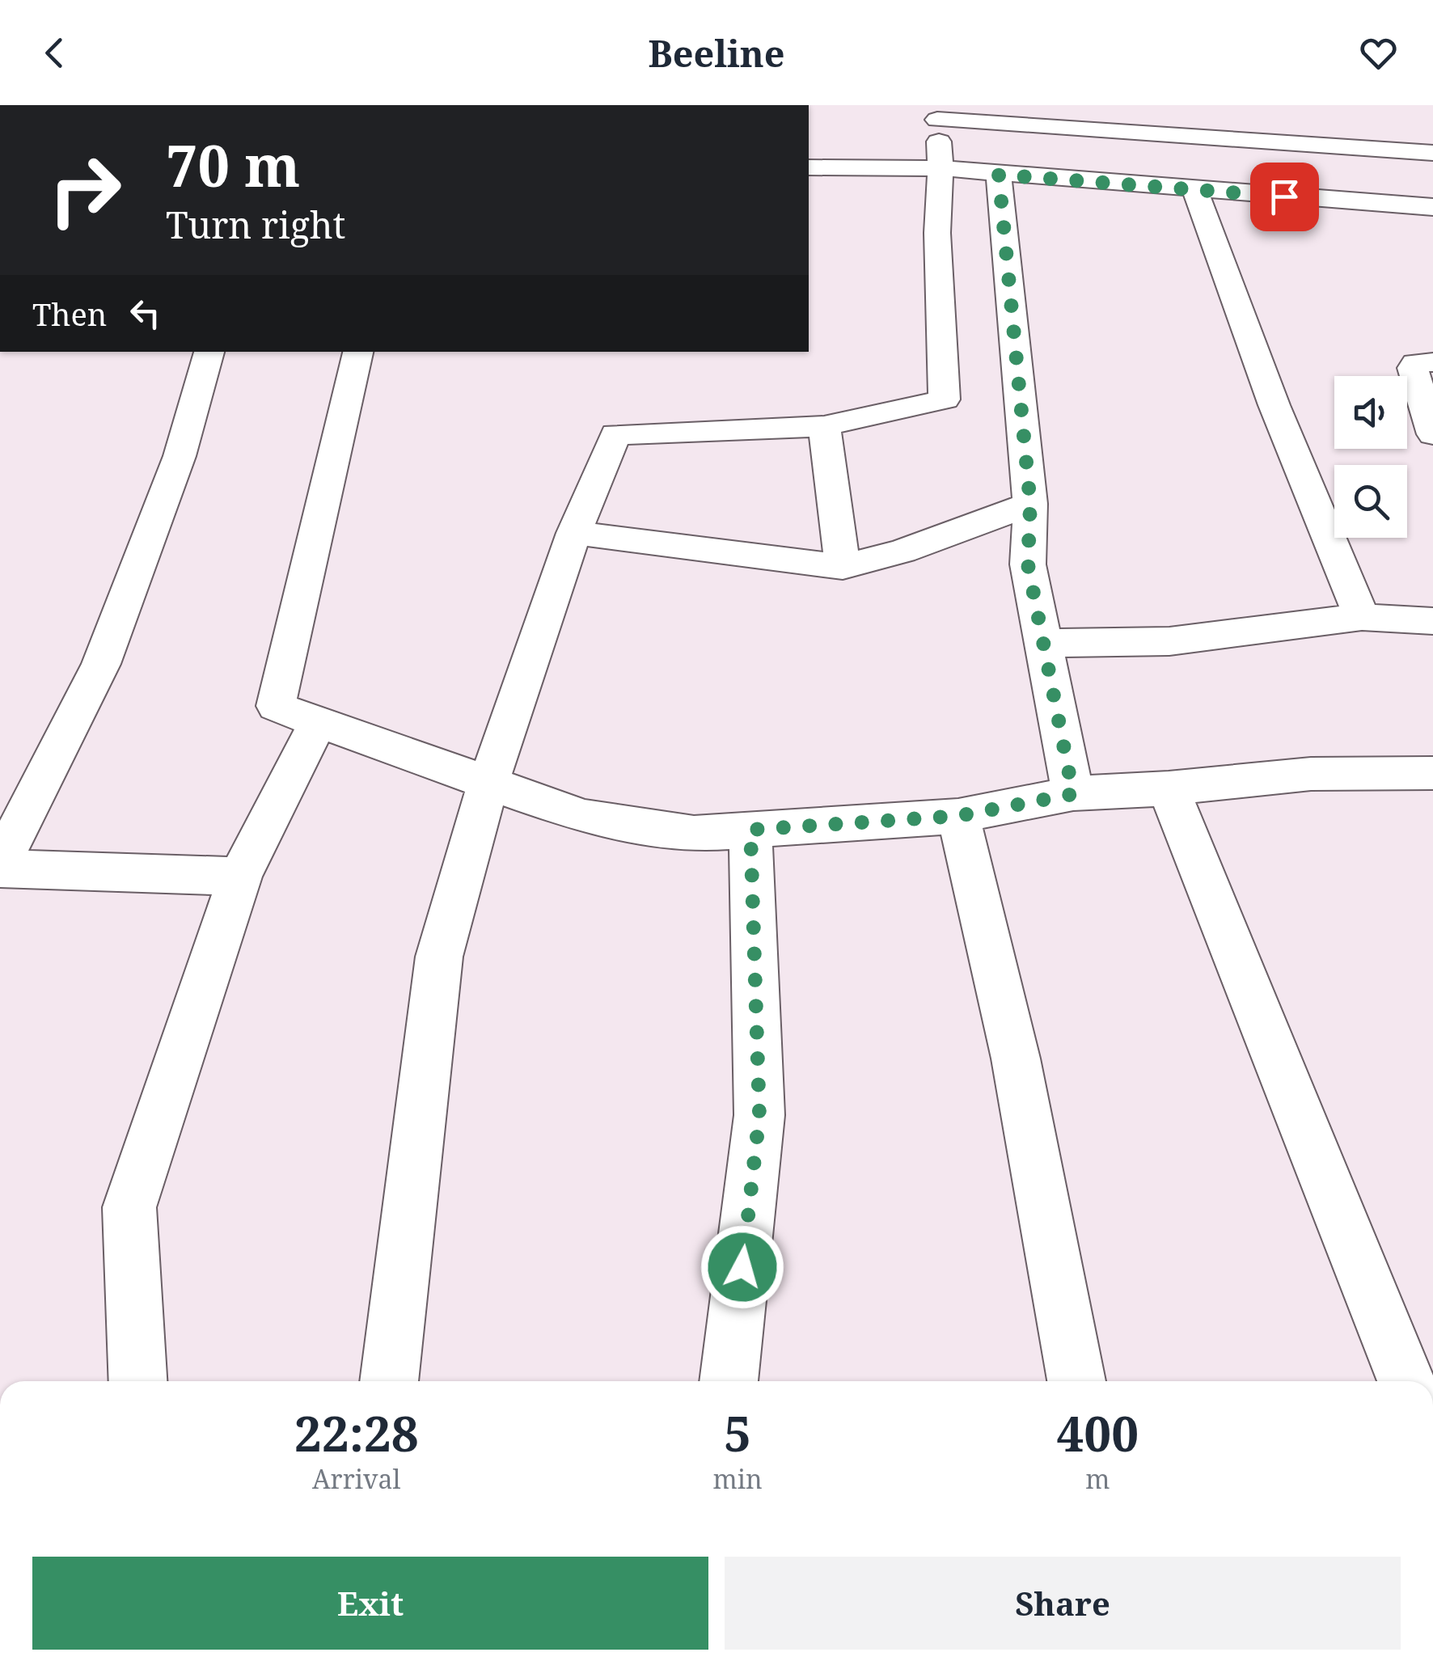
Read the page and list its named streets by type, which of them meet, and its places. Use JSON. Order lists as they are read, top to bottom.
{
  "page": {
    "header": "Beeline",
    "turn": ["70 m", "Turn right"],
    "then": "Then",
    "eta": [
      "22:28",
      "Arrival",
      "5",
      "min",
      "400",
      "m"
    ],
    "buttons": ["Exit", "Share"]
  }
}
